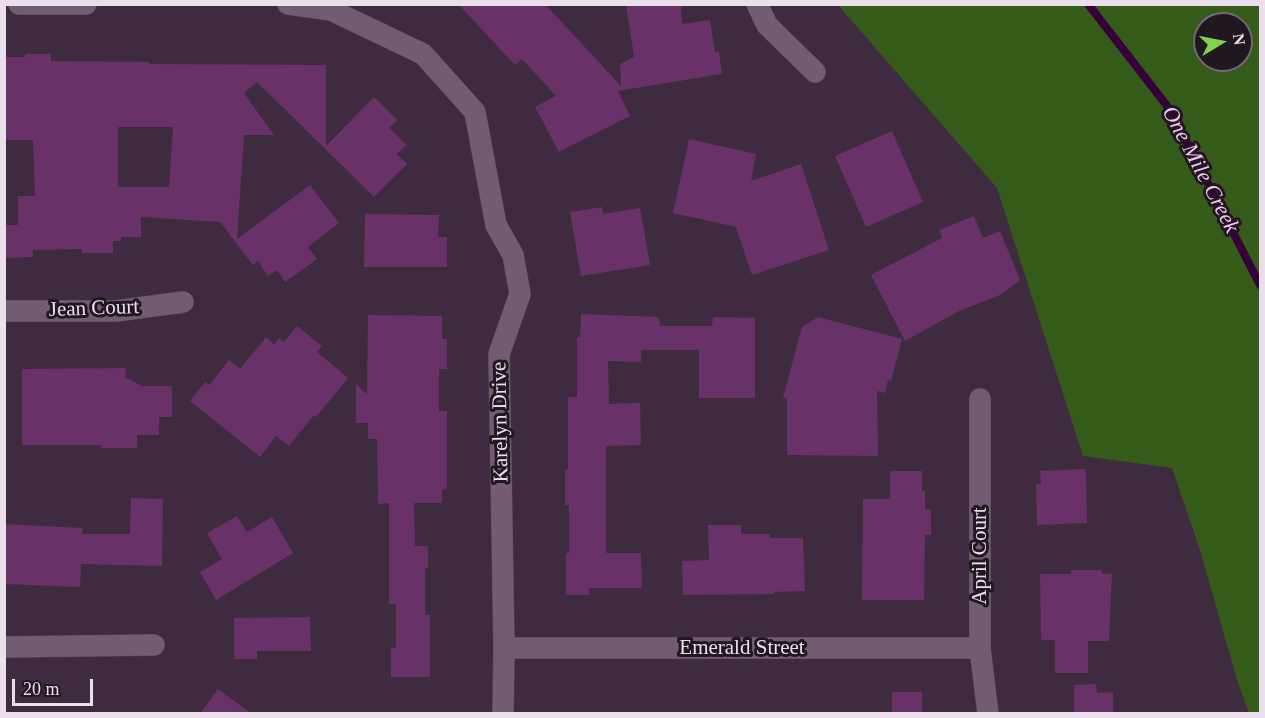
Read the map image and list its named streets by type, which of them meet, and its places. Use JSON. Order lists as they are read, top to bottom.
{
  "streets": {
    "street": [
      "Jean Court",
      "Karelyn Drive",
      "April Court",
      "Emerald Street"
    ]
  },
  "crossings": [
    ["Karelyn Drive", "Emerald Street"],
    ["April Court", "Emerald Street"]
  ],
  "water": ["One Mile Creek"],
  "scale_bar": "20 m",
  "north": "right"
}
